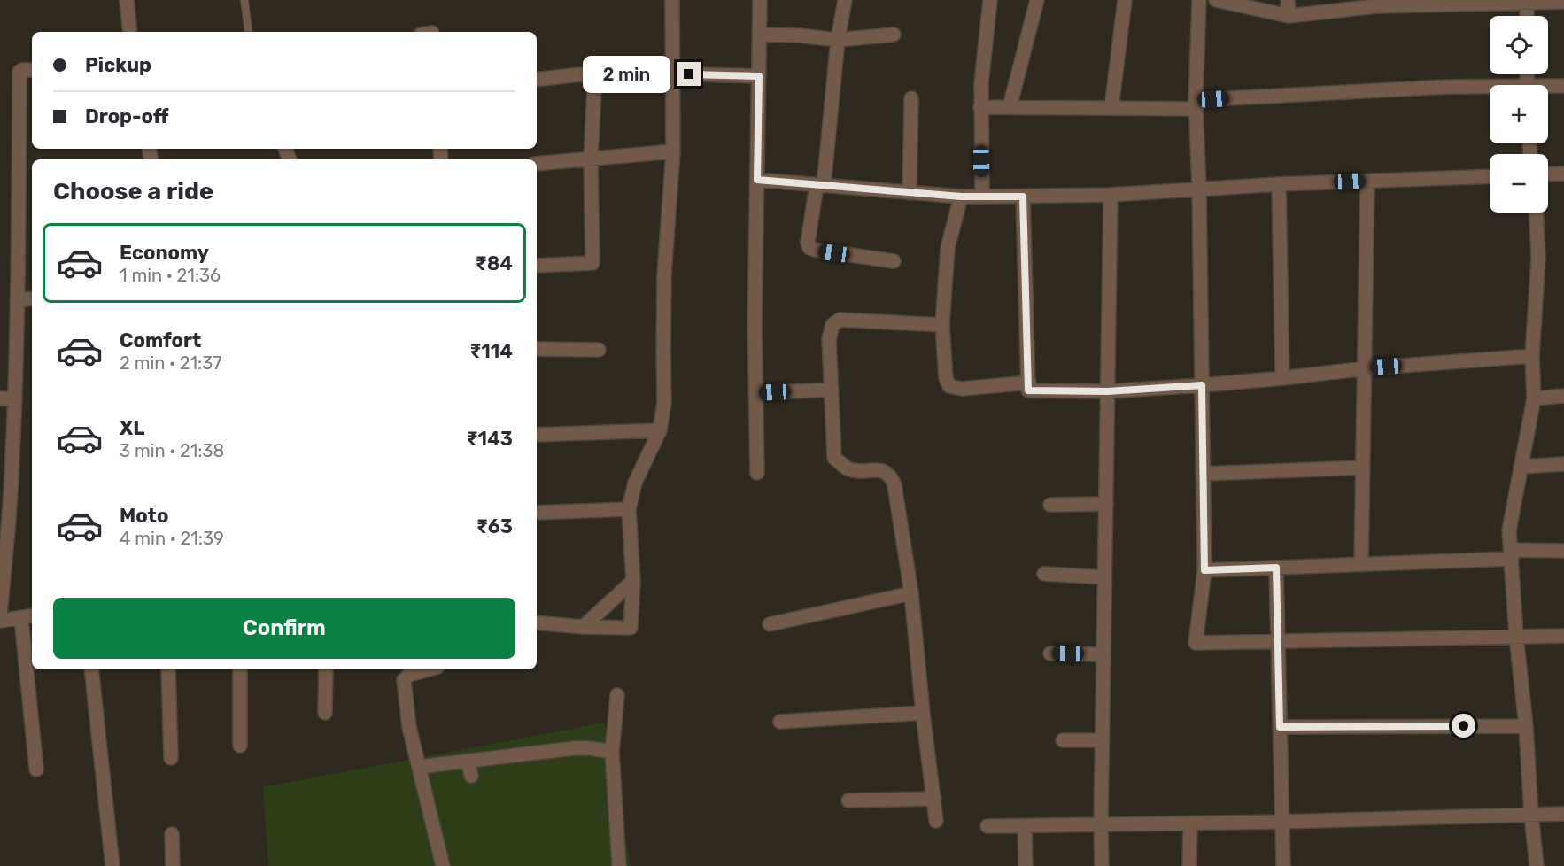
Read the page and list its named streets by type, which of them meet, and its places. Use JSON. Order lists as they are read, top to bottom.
{
  "page": {
    "map_buttons": ["+", "−"],
    "banner": ["Pickup", "Drop-off"],
    "bubble": "2 min",
    "heading": "Choose a ride",
    "list": [
      {
        "name": "Economy",
        "note": "1 min · 21:36",
        "value": "₹84"
      },
      {
        "name": "Comfort",
        "note": "2 min · 21:37",
        "value": "₹114"
      },
      {
        "name": "XL",
        "note": "3 min · 21:38",
        "value": "₹143"
      },
      {
        "name": "Moto",
        "note": "4 min · 21:39",
        "value": "₹63"
      }
    ],
    "buttons": "Confirm"
  }
}
